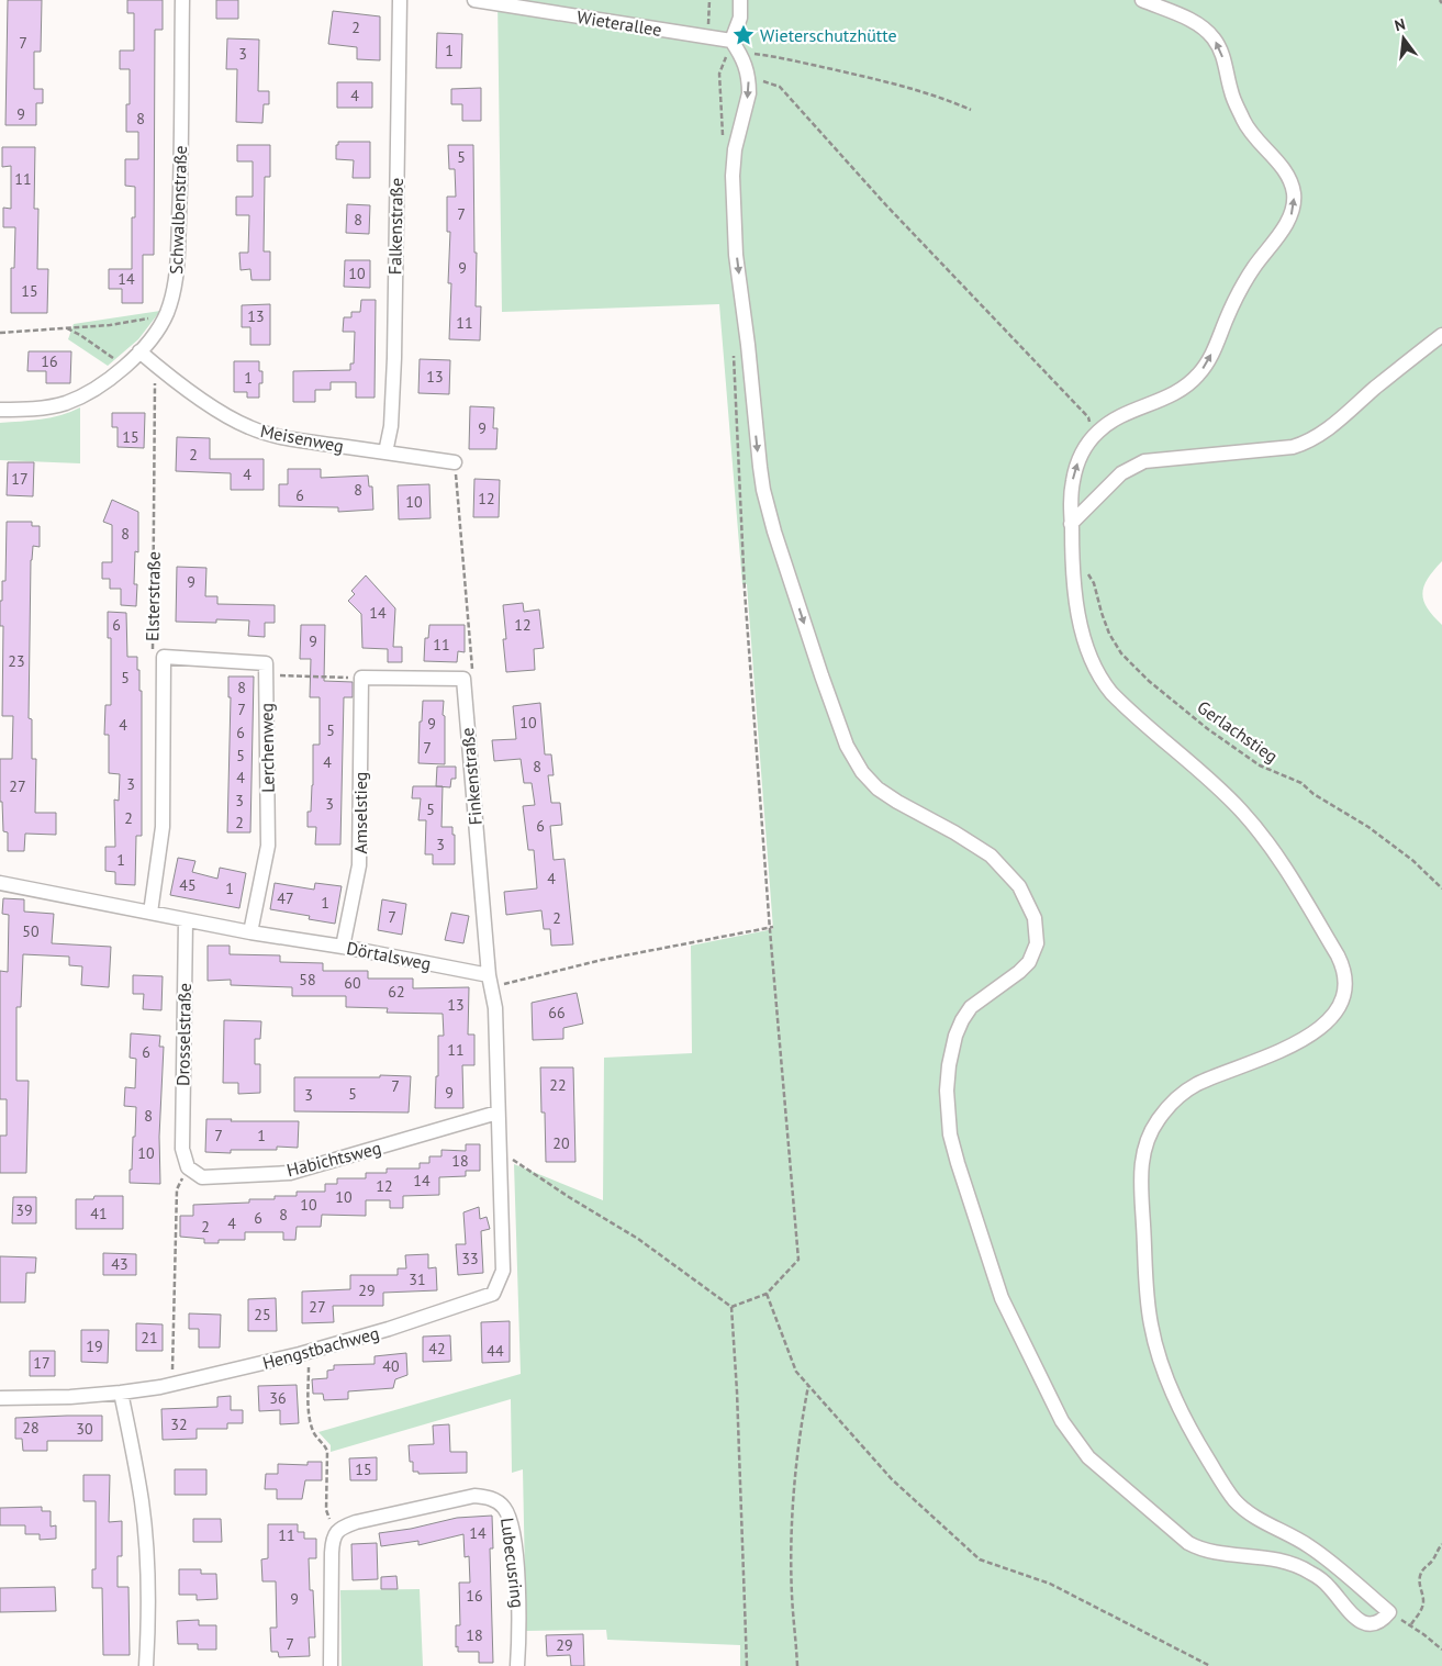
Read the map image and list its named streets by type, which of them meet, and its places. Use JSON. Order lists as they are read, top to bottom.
{
  "streets": {
    "street": [
      "Wieterallee",
      "Schwalbenstraße",
      "Falkenstraße",
      "Meisenweg",
      "Elsterstraße",
      "Lerchenweg",
      "Finkenstraße",
      "Amselstieg",
      "Dörtalsweg",
      "Drosselstraße",
      "Habichtsweg",
      "Hengstbachweg",
      "Lubecusring"
    ],
    "path": ["Gerlachstieg"]
  },
  "crossings": [
    ["Schwalbenstraße", "Meisenweg"],
    ["Falkenstraße", "Meisenweg"],
    ["Meisenweg", "Elsterstraße"],
    ["Elsterstraße", "Dörtalsweg"],
    ["Lerchenweg", "Dörtalsweg"],
    ["Finkenstraße", "Dörtalsweg"],
    ["Amselstieg", "Dörtalsweg"],
    ["Dörtalsweg", "Drosselstraße"],
    ["Drosselstraße", "Habichtsweg"]
  ],
  "places": {
    "place": ["Wieterschutzhütte"]
  },
  "house_numbers": [
    "2",
    "7",
    "1",
    "3",
    "4",
    "9",
    "8",
    "5",
    "11",
    "7",
    "8",
    "9",
    "10",
    "14",
    "15",
    "13",
    "11",
    "16",
    "13",
    "1",
    "9",
    "15",
    "2",
    "4",
    "17",
    "8",
    "6",
    "12",
    "10",
    "8",
    "9",
    "14",
    "6",
    "12",
    "9",
    "11",
    "23",
    "5",
    "8",
    "7",
    "10",
    "9",
    "4",
    "5",
    "6",
    "7",
    "5",
    "4",
    "8",
    "4",
    "3",
    "27",
    "3",
    "3",
    "5",
    "2",
    "2",
    "6",
    "3",
    "1",
    "4",
    "45",
    "1",
    "47",
    "1",
    "7",
    "2",
    "50",
    "58",
    "60",
    "62",
    "13",
    "66",
    "11",
    "6",
    "22",
    "7",
    "9",
    "5",
    "3",
    "8",
    "7",
    "1",
    "20",
    "10",
    "18",
    "14",
    "12",
    "10",
    "10",
    "39",
    "41",
    "8",
    "6",
    "4",
    "2",
    "33",
    "43",
    "31",
    "29",
    "27",
    "25",
    "21",
    "19",
    "42",
    "44",
    "17",
    "40",
    "36",
    "32",
    "28",
    "30",
    "15",
    "14",
    "11",
    "16",
    "9",
    "18",
    "7",
    "29"
  ],
  "north": "top"
}
